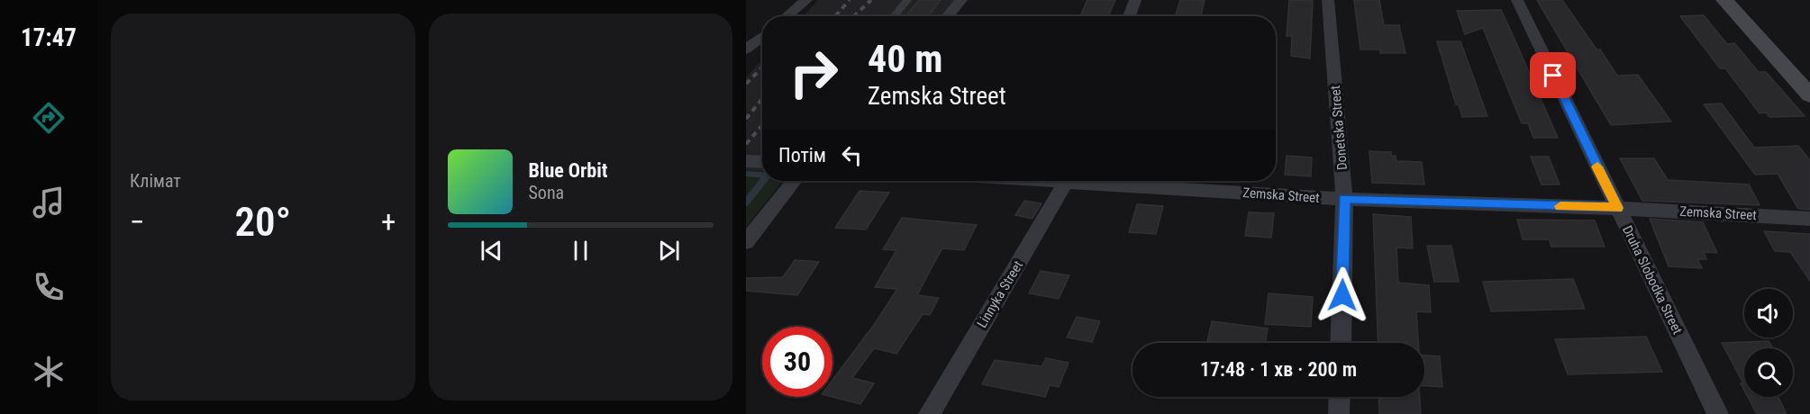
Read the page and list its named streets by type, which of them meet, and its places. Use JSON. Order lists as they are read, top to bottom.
{
  "streets": {
    "street": [
      "Donetska Street",
      "Zemska Street",
      "Druha Slobodka Street",
      "Linnyka Street"
    ]
  },
  "crossings": [
    ["Donetska Street", "Zemska Street"],
    ["Zemska Street", "Druha Slobodka Street"]
  ],
  "page": {
    "tabs": "17:47",
    "tile": "Клімат",
    "turn": ["40 m", "Zemska Street"],
    "then": "Потім",
    "song": ["Blue Orbit", "Sona"],
    "heat": ["−", "20°", "+"],
    "limit": "30",
    "trip": "17:48 · 1 хв · 200 m"
  }
}
